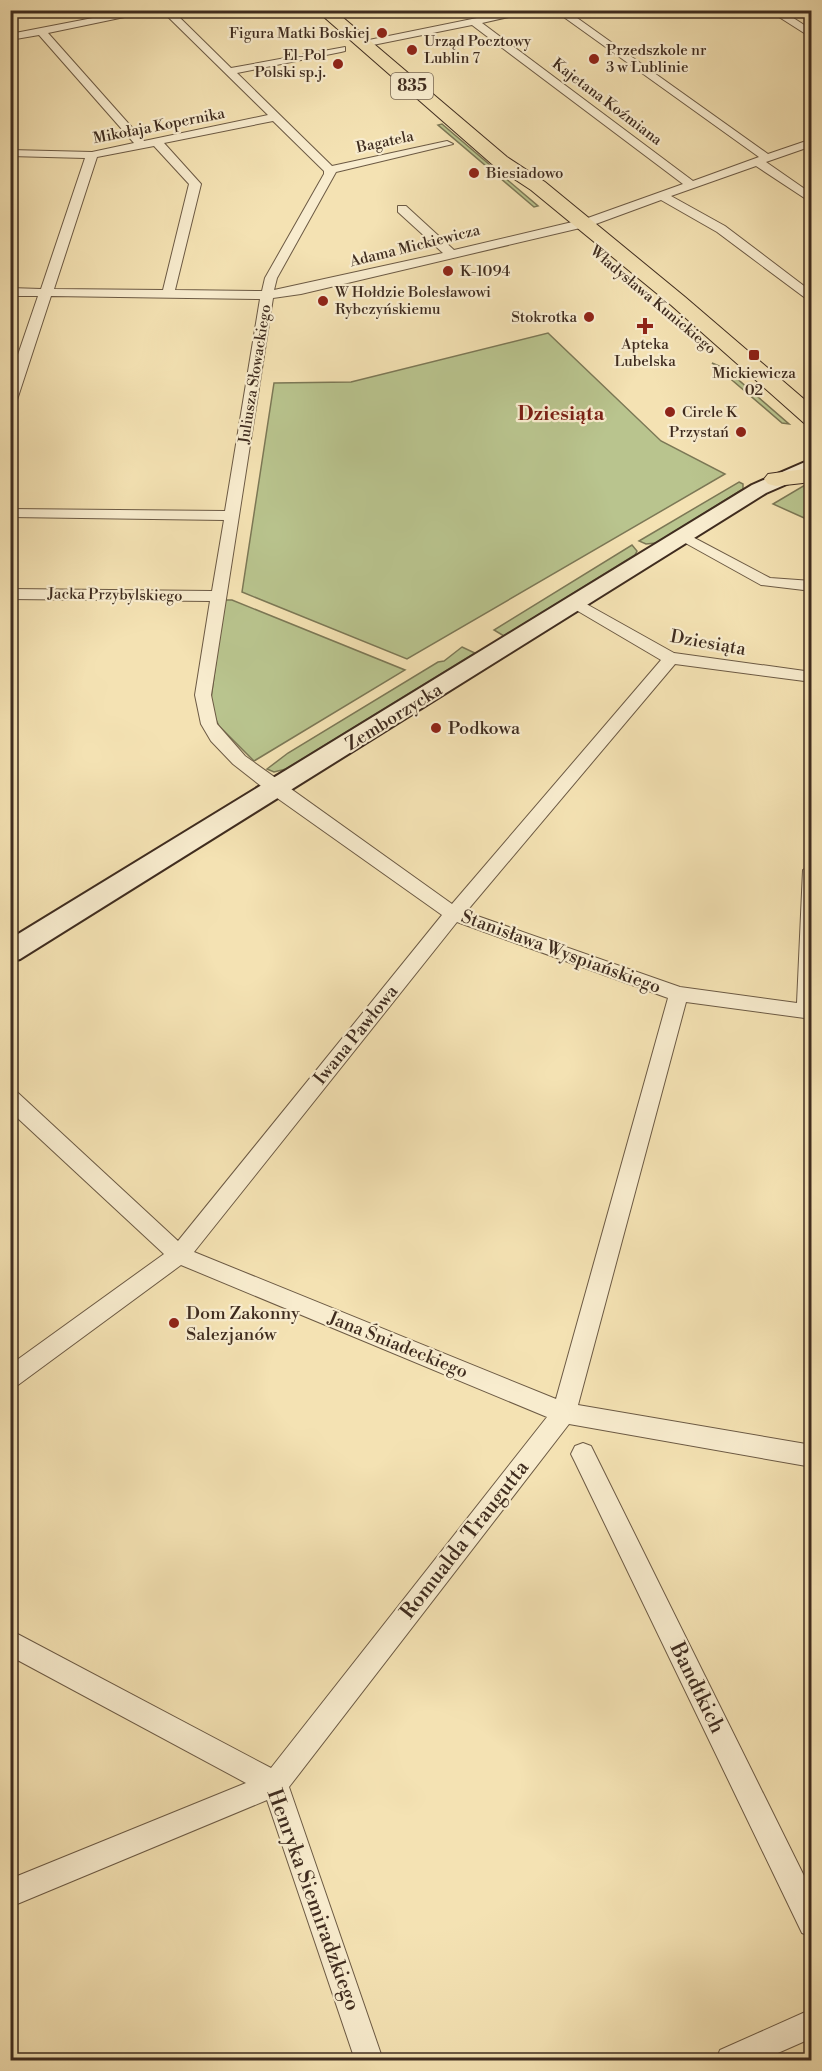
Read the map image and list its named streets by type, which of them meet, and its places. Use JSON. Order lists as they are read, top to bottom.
{
  "streets": {
    "main road": ["835", "Władysława Kunickiego"],
    "street": [
      "Kajetana Koźmiana",
      "Mikołaja Kopernika",
      "Bagatela",
      "Adama Mickiewicza",
      "Juliusza Słowackiego",
      "Jacka Przybylskiego",
      "Dziesiąta",
      "Zemborzycka",
      "Stanisława Wyspiańskiego",
      "Iwana Pawłowa",
      "Jana Śniadeckiego",
      "Romualda Traugutta",
      "Bandtkich",
      "Henryka Siemiradzkiego"
    ]
  },
  "crossings": [
    ["Kajetana Koźmiana", "Adama Mickiewicza"],
    ["Bagatela", "Juliusza Słowackiego"],
    ["Adama Mickiewicza", "Władysława Kunickiego"],
    ["Adama Mickiewicza", "Juliusza Słowackiego"],
    ["Juliusza Słowackiego", "Jacka Przybylskiego"],
    ["Juliusza Słowackiego", "Zemborzycka"],
    ["Juliusza Słowackiego", "Stanisława Wyspiańskiego"],
    ["Dziesiąta", "Zemborzycka"],
    ["Dziesiąta", "Iwana Pawłowa"],
    ["Zemborzycka", "Stanisława Wyspiańskiego"],
    ["Stanisława Wyspiańskiego", "Iwana Pawłowa"],
    ["Stanisława Wyspiańskiego", "Romualda Traugutta"],
    ["Iwana Pawłowa", "Jana Śniadeckiego"],
    ["Jana Śniadeckiego", "Romualda Traugutta"],
    ["Romualda Traugutta", "Henryka Siemiradzkiego"]
  ],
  "districts": ["Dziesiąta"],
  "places": {
    "other": [
      "Figura Matki Boskiej",
      "Urząd Pocztowy Lublin 7",
      "Przedszkole nr 3 w Lublinie",
      "El-Pol Polski sp.j.",
      "Biesiadowo",
      "K-1094",
      "W Hołdzie Bolesławowi Rybczyńskiemu",
      "Stokrotka",
      "Circle K",
      "Przystań",
      "Podkowa",
      "Dom Zakonny Salezjanów"
    ],
    "health": ["Apteka Lubelska"],
    "transit": ["Mickiewicza 02"]
  }
}
